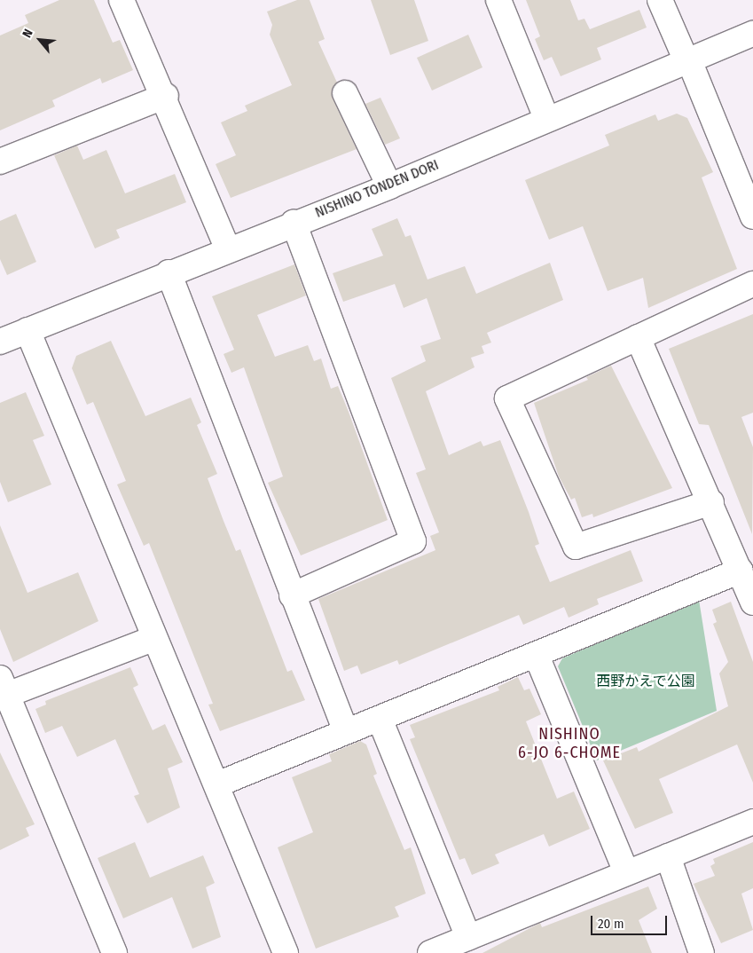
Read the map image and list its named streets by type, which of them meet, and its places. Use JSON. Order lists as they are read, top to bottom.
{
  "streets": {
    "street": ["NISHINO TONDEN DORI"]
  },
  "districts": ["NISHINO 6-JO 6-CHOME"],
  "parks": ["西野かえで公園"],
  "scale_bar": "20 m",
  "north": "top left"
}
